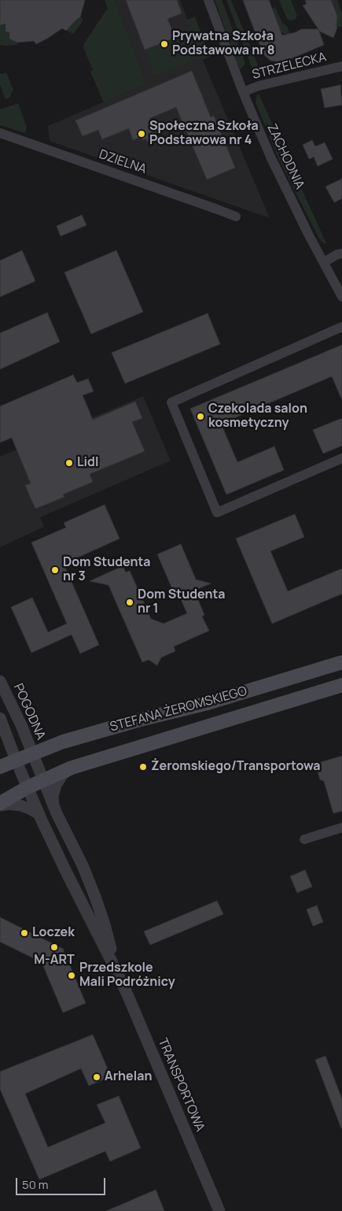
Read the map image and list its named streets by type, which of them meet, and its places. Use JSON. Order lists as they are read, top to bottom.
{
  "streets": {
    "main road": ["STEFANA ŻEROMSKIEGO"],
    "street": [
      "STRZELECKA",
      "ZACHODNIA",
      "DZIELNA",
      "POGODNA",
      "TRANSPORTOWA"
    ]
  },
  "crossings": [
    ["STRZELECKA", "ZACHODNIA"],
    ["STEFANA ŻEROMSKIEGO", "POGODNA"],
    ["STEFANA ŻEROMSKIEGO", "TRANSPORTOWA"],
    ["POGODNA", "TRANSPORTOWA"]
  ],
  "places": [
    "Prywatna Szkoła Podstawowa nr 8",
    "Społeczna Szkoła Podstawowa nr 4",
    "Czekolada salon kosmetyczny",
    "Lidl",
    "Dom Studenta nr 3",
    "Dom Studenta nr 1",
    "Żeromskiego/Transportowa",
    "Loczek",
    "M-ART",
    "Przedszkole Mali Podróżnicy",
    "Arhelan"
  ],
  "scale_bar": "50 m"
}
